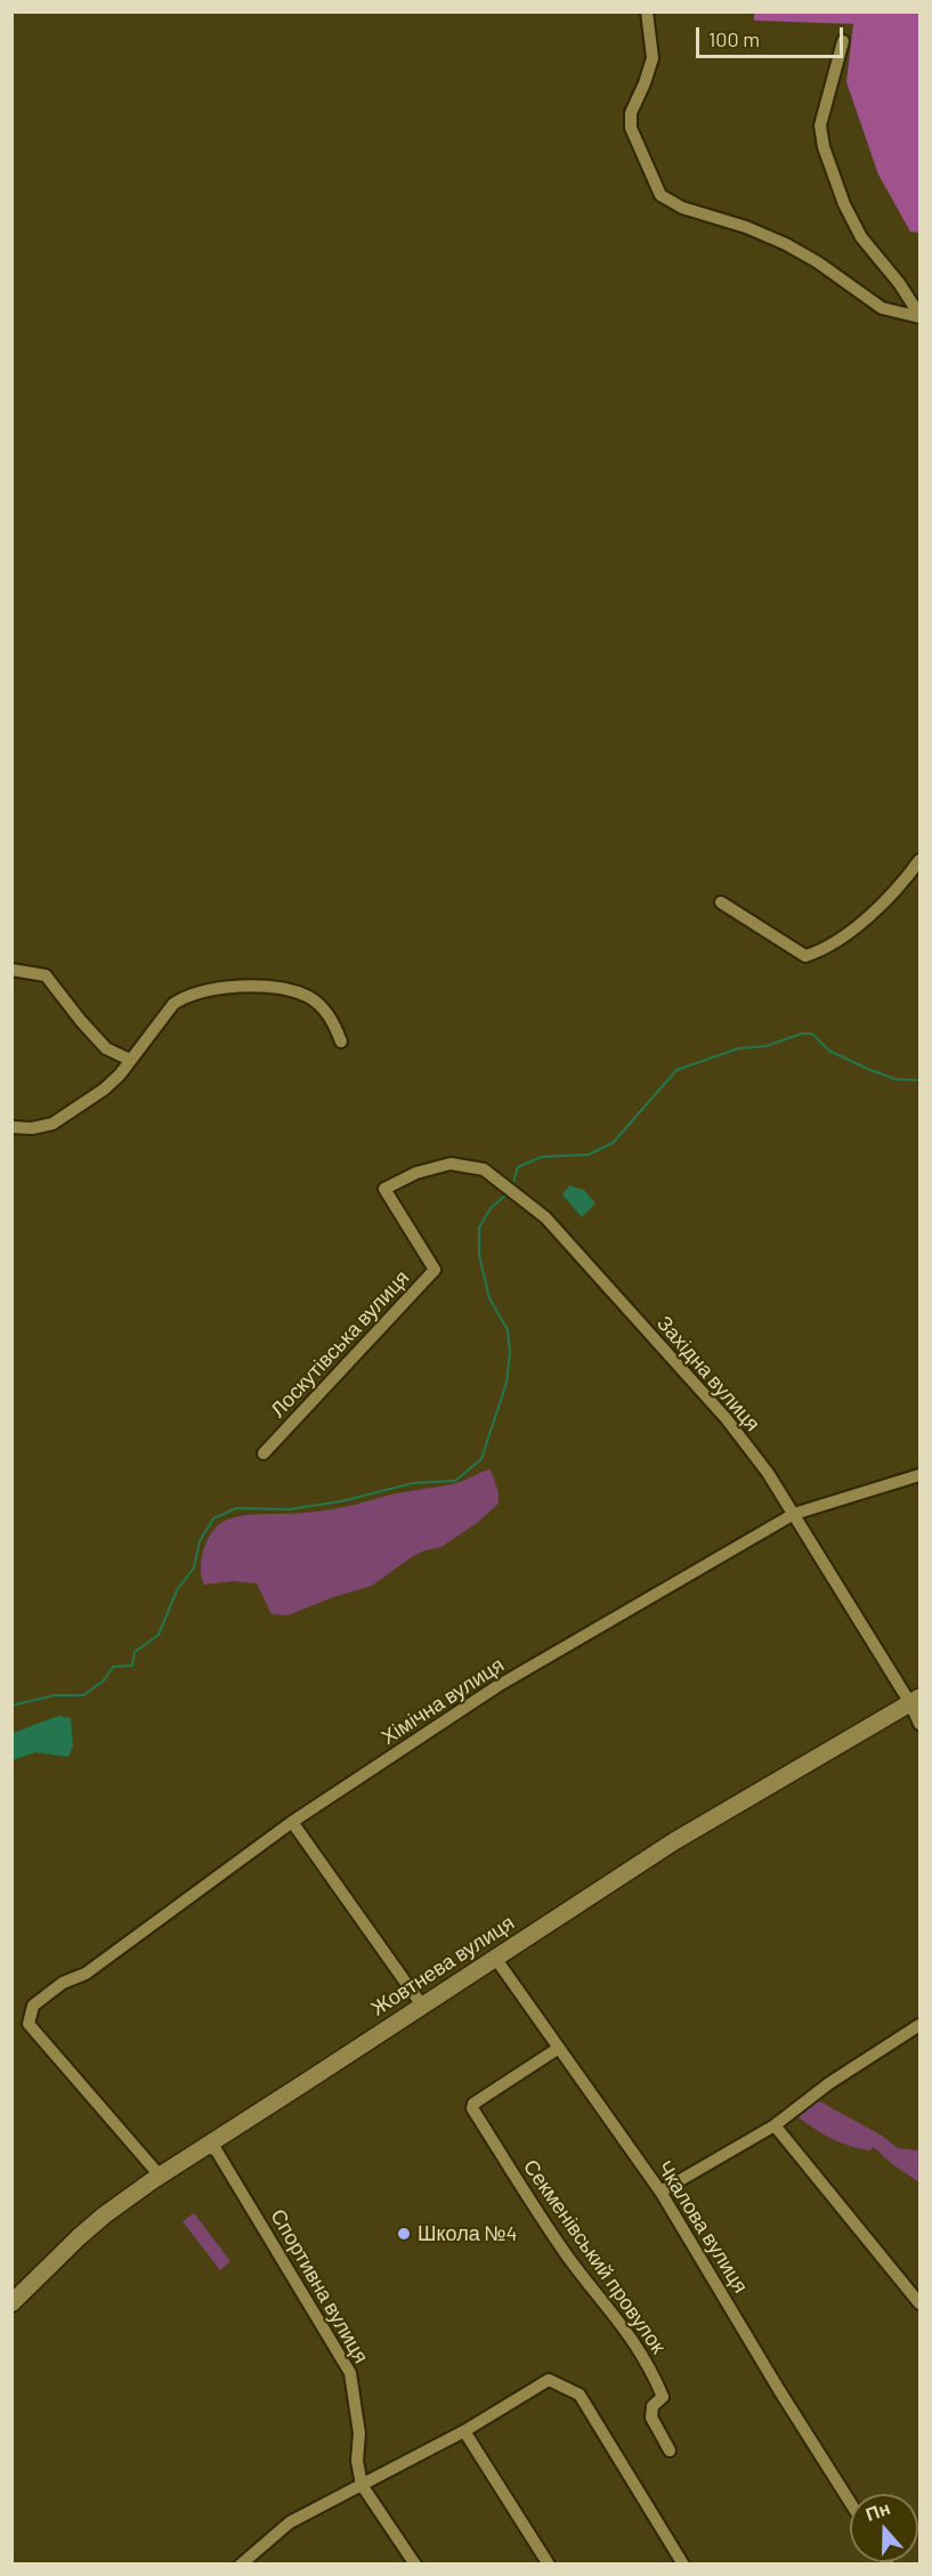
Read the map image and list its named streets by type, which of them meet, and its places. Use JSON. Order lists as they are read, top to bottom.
{
  "streets": {
    "main road": ["Жовтнева вулиця"],
    "street": [
      "Лоскутівська вулиця",
      "Західна вулиця",
      "Хімічна вулиця",
      "Чкалова вулиця",
      "Секменівський провулок",
      "Спортивна вулиця"
    ]
  },
  "crossings": [
    ["Лоскутівська вулиця", "Західна вулиця"],
    ["Західна вулиця", "Хімічна вулиця"],
    ["Західна вулиця", "Жовтнева вулиця"],
    ["Хімічна вулиця", "Жовтнева вулиця"],
    ["Жовтнева вулиця", "Чкалова вулиця"],
    ["Жовтнева вулиця", "Спортивна вулиця"],
    ["Чкалова вулиця", "Секменівський провулок"]
  ],
  "places": ["Школа №4"],
  "scale_bar": "100 m",
  "north": "top"
}
